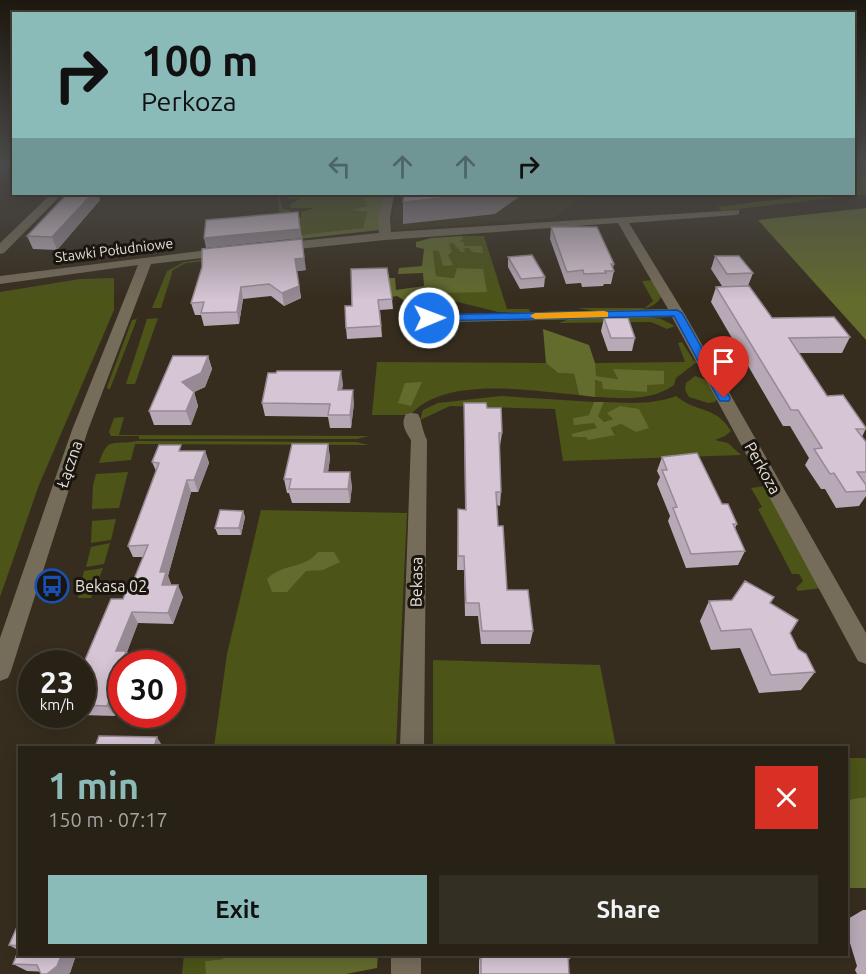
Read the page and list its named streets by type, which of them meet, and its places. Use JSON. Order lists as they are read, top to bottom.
{
  "streets": {
    "street": [
      "Stawki Południowe",
      "Łączna",
      "Perkoza",
      "Bekasa"
    ]
  },
  "crossings": [
    ["Stawki Południowe", "Łączna"]
  ],
  "places": {
    "bus stop": ["Bekasa 02"]
  },
  "page": {
    "turn": ["100 m", "Perkoza"],
    "speed": "23 km/h",
    "limit": "30",
    "heading": ["1 min", "150 m · 07:17"],
    "buttons": ["Exit", "Share"]
  }
}
